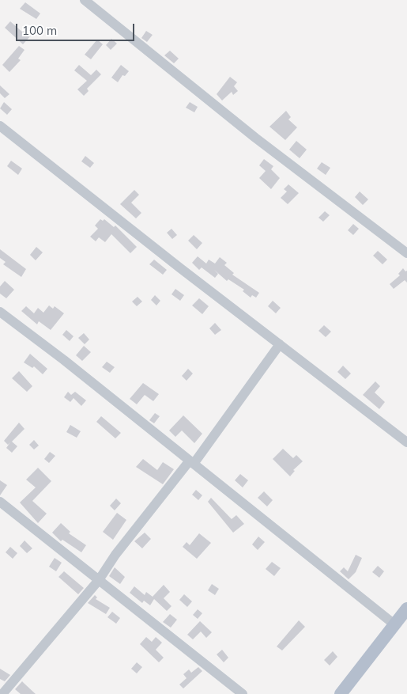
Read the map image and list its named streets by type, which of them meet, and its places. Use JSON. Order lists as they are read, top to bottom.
{
  "scale_bar": "100 m"
}
